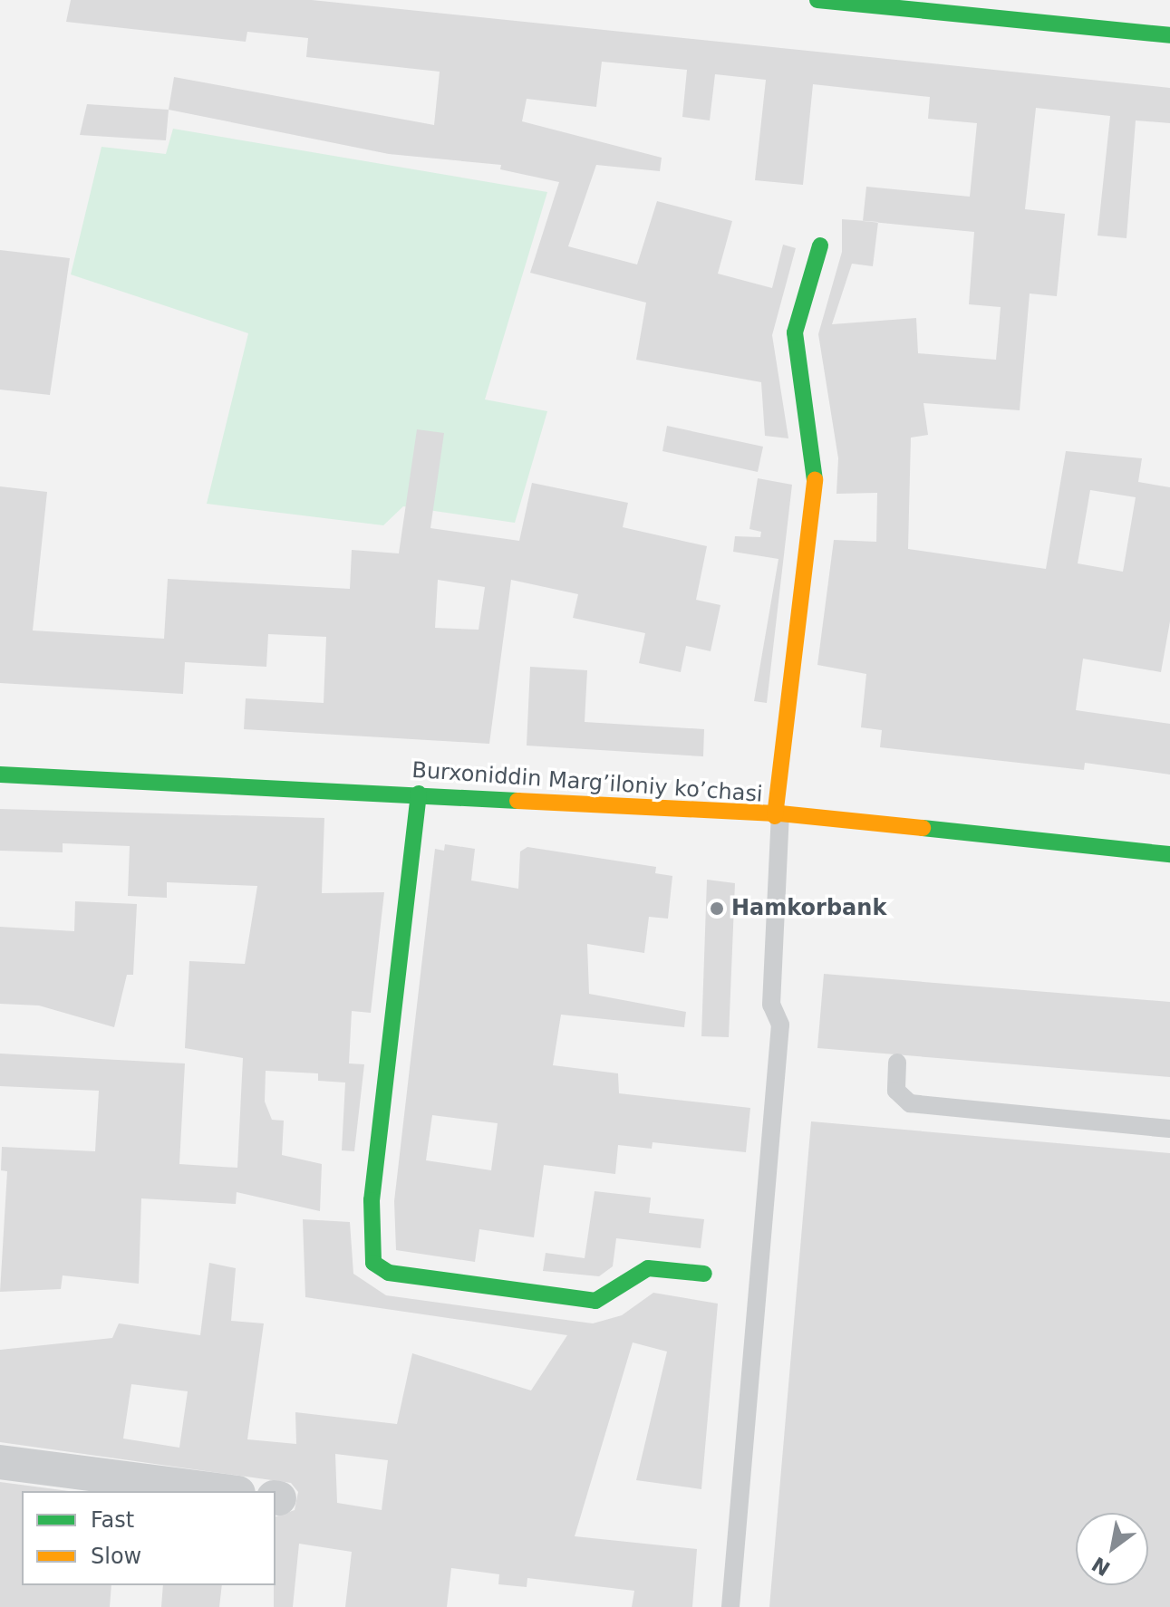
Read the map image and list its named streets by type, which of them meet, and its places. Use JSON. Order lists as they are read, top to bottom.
{
  "streets": {
    "street": ["Burxoniddin Marg’iloniy ko’chasi"]
  },
  "places": ["Hamkorbank"],
  "legend": ["Fast", "Slow"],
  "north": "bottom left"
}
